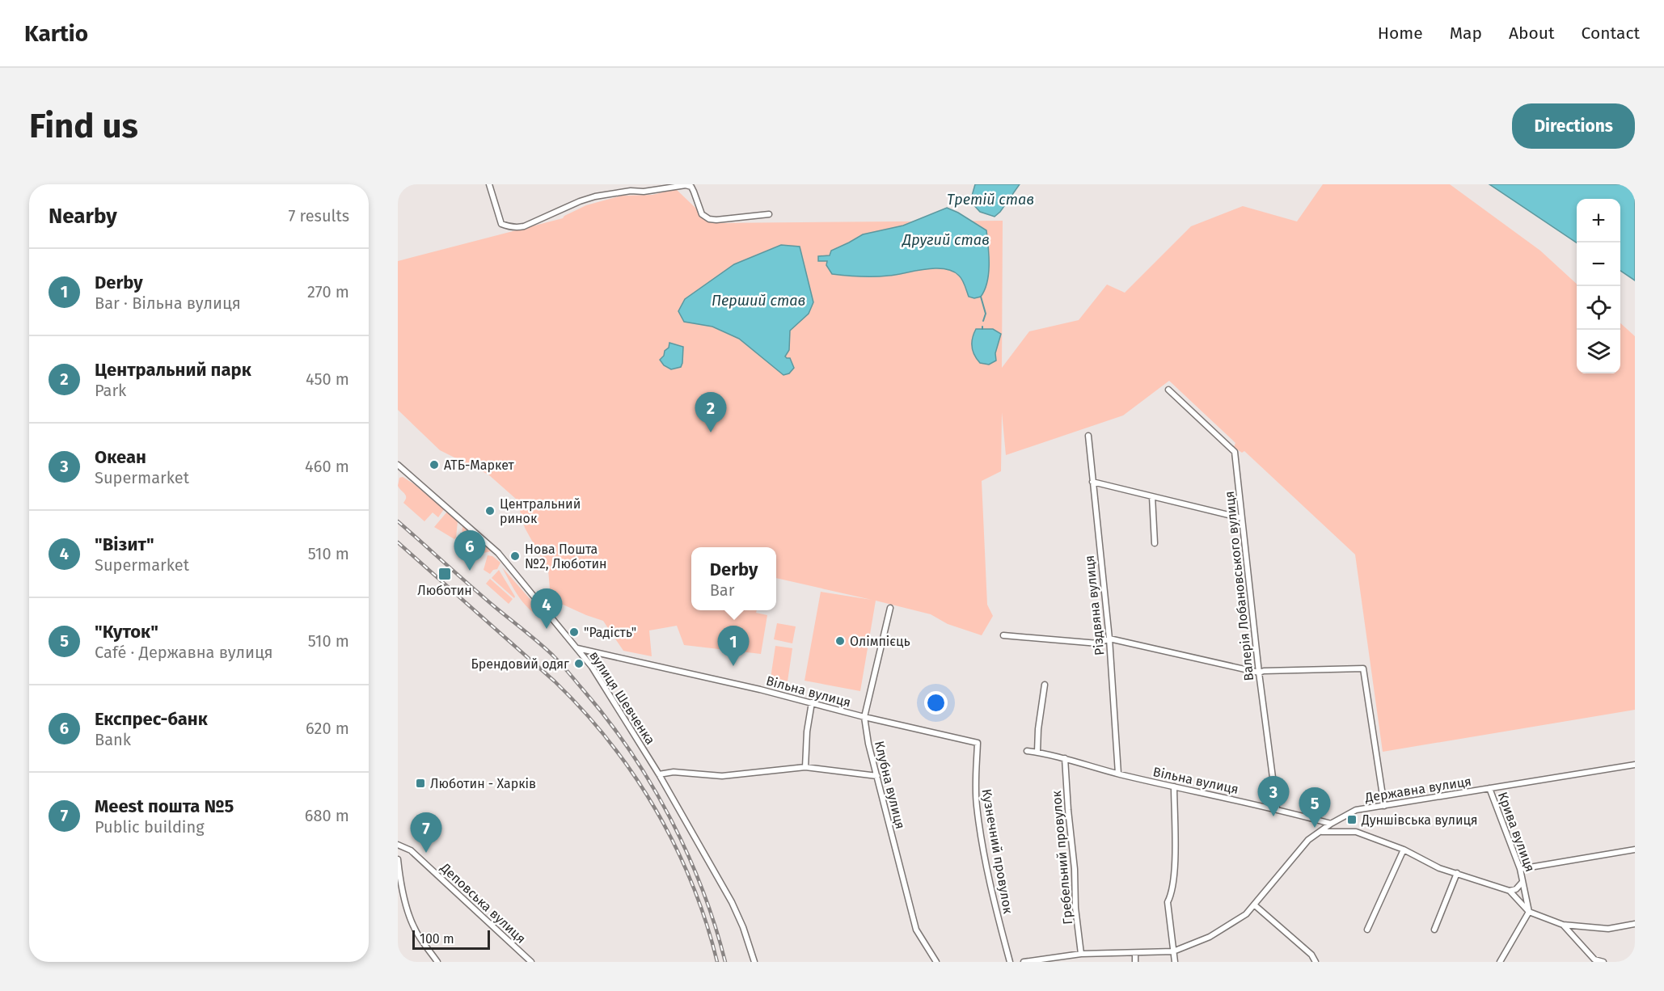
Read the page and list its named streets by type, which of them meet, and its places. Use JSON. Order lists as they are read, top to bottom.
{
  "streets": {
    "street": [
      "Валерія Лобановського вулиця",
      "Різдвяна вулиця",
      "Вільна вулиця",
      "вулиця Шевченка",
      "Клубна вулиця",
      "Державна вулиця",
      "Крива вулиця",
      "Кузнечний провулок",
      "Гребельний провулок",
      "Деповська вулиця"
    ]
  },
  "crossings": [
    ["Валерія Лобановського вулиця", "Вільна вулиця"],
    ["Різдвяна вулиця", "Вільна вулиця"],
    ["Вільна вулиця", "вулиця Шевченка"],
    ["Вільна вулиця", "Клубна вулиця"],
    ["Вільна вулиця", "Державна вулиця"],
    ["Вільна вулиця", "Кузнечний провулок"],
    ["Вільна вулиця", "Гребельний провулок"],
    ["Державна вулиця", "Крива вулиця"],
    ["Державна вулиця", "Гребельний провулок"]
  ],
  "water": ["Третій став", "Другий став", "Перший став"],
  "places": {
    "other": [
      "АТБ-Маркет",
      "Центральний ринок",
      "Нова Пошта №2, Люботин",
      "\"Радість\"",
      "Олімпієць",
      "Брендовий одяг"
    ],
    "transit": ["Люботин", "Люботин - Харків", "Дуншівська вулиця"]
  },
  "scale_bar": "100 m",
  "page": {
    "header": "Kartio",
    "nav": [
      "Home",
      "Map",
      "About",
      "Contact"
    ],
    "buttons": "Directions",
    "title": "Find us",
    "heading": ["Nearby", "7 results"],
    "map_buttons": ["+", "−"],
    "list": [
      {
        "mark": "1",
        "name": "Derby",
        "note": "Bar · Вільна вулиця",
        "value": "270 m"
      },
      {
        "mark": "2",
        "name": "Центральний парк",
        "note": "Park",
        "value": "450 m"
      },
      {
        "mark": "3",
        "name": "Океан",
        "note": "Supermarket",
        "value": "460 m"
      },
      {
        "mark": "4",
        "name": "\"Візит\"",
        "note": "Supermarket",
        "value": "510 m"
      },
      {
        "mark": "5",
        "name": "\"Куток\"",
        "note": "Café · Державна вулиця",
        "value": "510 m"
      },
      {
        "mark": "6",
        "name": "Експрес-банк",
        "note": "Bank",
        "value": "620 m"
      },
      {
        "mark": "7",
        "name": "Meest пошта №5",
        "note": "Public building",
        "value": "680 m"
      }
    ],
    "pins": [
      "2",
      "6",
      "4",
      "1",
      "3",
      "5",
      "7"
    ],
    "popup": ["Derby", "Bar"],
    "scale": "100 m"
  }
}
